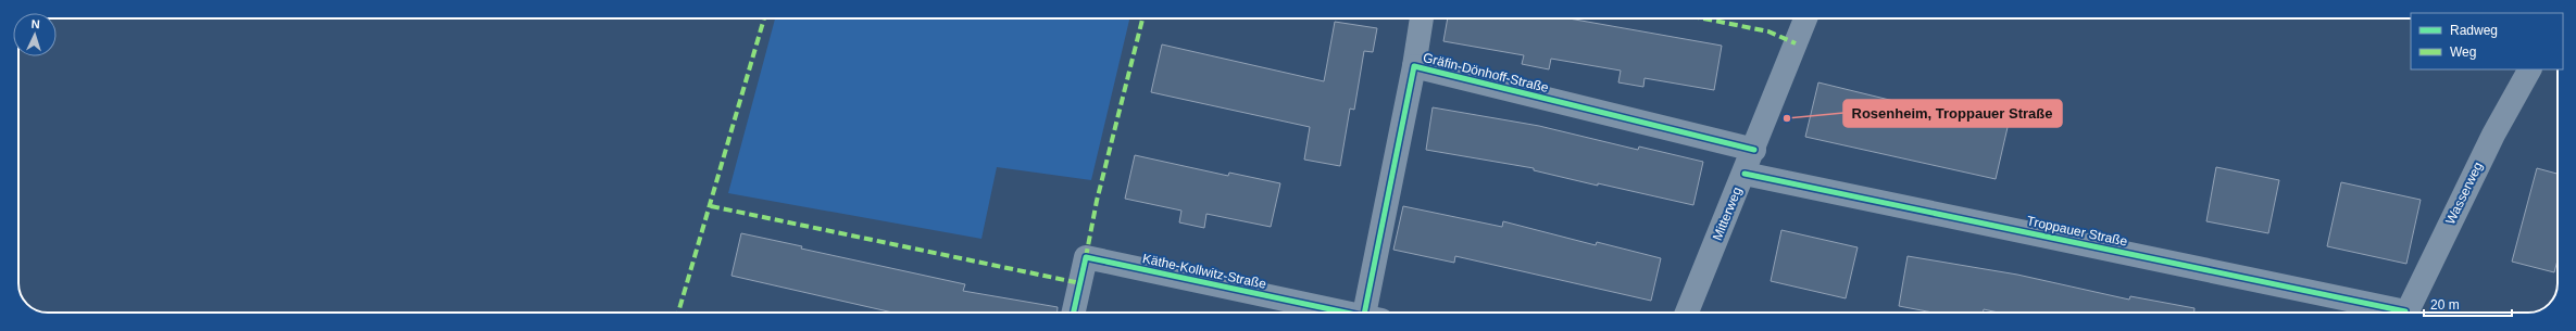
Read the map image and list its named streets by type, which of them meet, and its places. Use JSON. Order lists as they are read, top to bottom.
{
  "streets": {
    "street": [
      "Gräfin-Dönhoff-Straße",
      "Wasserweg",
      "Mitterweg",
      "Troppauer Straße",
      "Käthe-Kollwitz-Straße"
    ]
  },
  "crossings": [
    ["Gräfin-Dönhoff-Straße", "Mitterweg"],
    ["Mitterweg", "Troppauer Straße"]
  ],
  "places": ["Rosenheim, Troppauer Straße"],
  "legend": ["Radweg", "Weg"],
  "scale_bar": "20 m",
  "north": "top"
}
